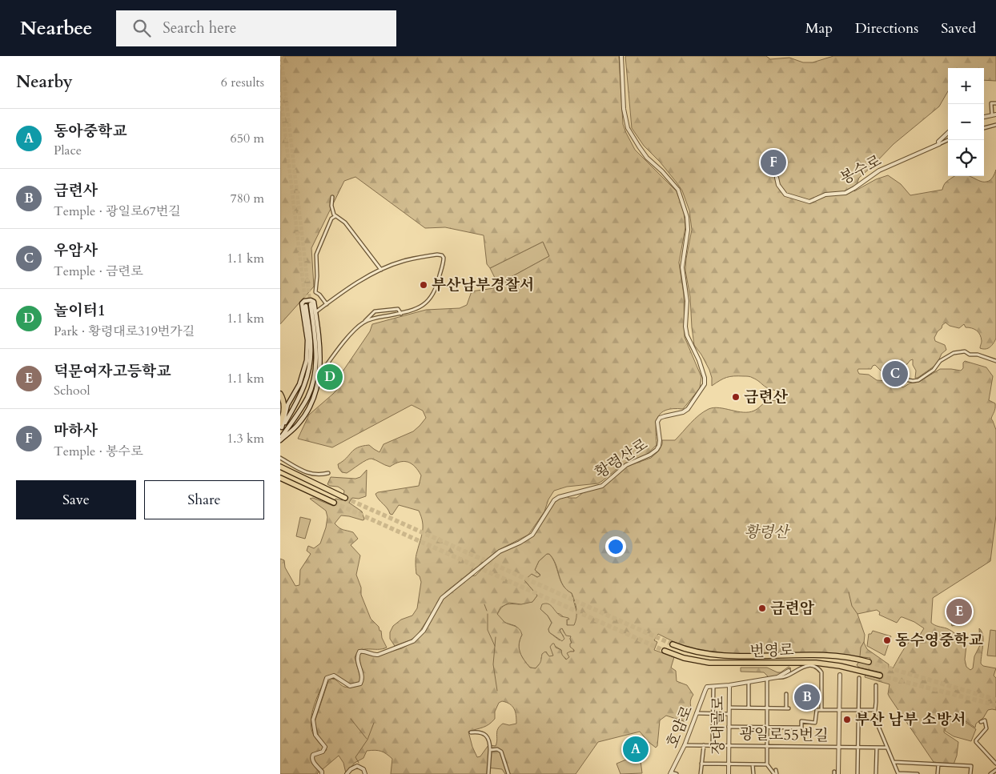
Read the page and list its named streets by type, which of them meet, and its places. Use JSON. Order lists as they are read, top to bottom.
{
  "streets": {
    "highway": ["번영로"],
    "street": [
      "봉수로",
      "황령산로",
      "장대골로",
      "호암로",
      "광일로55번길"
    ]
  },
  "crossings": [
    ["장대골로", "호암로"],
    ["장대골로", "광일로55번길"],
    ["호암로", "광일로55번길"]
  ],
  "parks": ["황령산"],
  "places": [
    "부산남부경찰서",
    "금련산",
    "금련암",
    "동수영중학교",
    "부산 남부 소방서"
  ],
  "page": {
    "header": "Nearbee",
    "search": "Search here",
    "nav": ["Map", "Directions", "Saved"],
    "heading": ["Nearby", "6 results"],
    "map_buttons": ["+", "−"],
    "list": [
      {
        "mark": "A",
        "name": "동아중학교",
        "note": "Place",
        "value": "650 m"
      },
      {
        "mark": "B",
        "name": "금련사",
        "note": "Temple · 광일로67번길",
        "value": "780 m"
      },
      {
        "mark": "C",
        "name": "우암사",
        "note": "Temple · 금련로",
        "value": "1.1 km"
      },
      {
        "mark": "D",
        "name": "놀이터1",
        "note": "Park · 황령대로319번가길",
        "value": "1.1 km"
      },
      {
        "mark": "E",
        "name": "덕문여자고등학교",
        "note": "School",
        "value": "1.1 km"
      },
      {
        "mark": "F",
        "name": "마하사",
        "note": "Temple · 봉수로",
        "value": "1.3 km"
      }
    ],
    "pins": [
      "F",
      "C",
      "D",
      "E",
      "B",
      "A"
    ],
    "buttons": ["Save", "Share"]
  }
}
